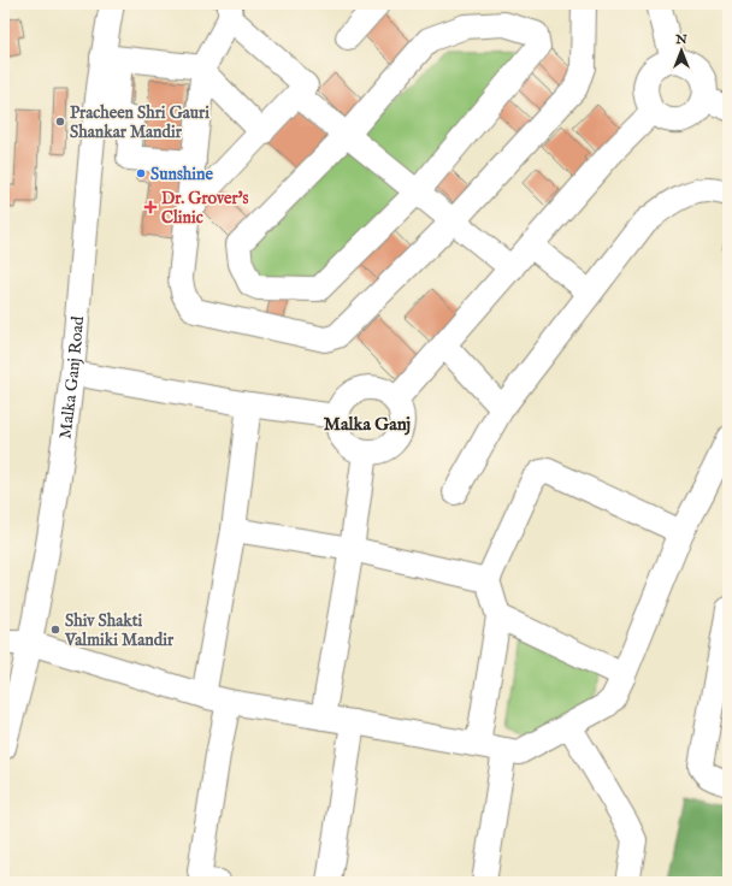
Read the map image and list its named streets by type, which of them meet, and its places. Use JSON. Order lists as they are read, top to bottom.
{
  "streets": {
    "street": ["Malka Ganj Road"]
  },
  "districts": ["Malka Ganj"],
  "places": {
    "other": ["Pracheen Shri Gauri Shankar Mandir", "Sunshine", "Shiv Shakti Valmiki Mandir"],
    "health": ["Dr. Grover's Clinic"]
  },
  "north": "top"
}
